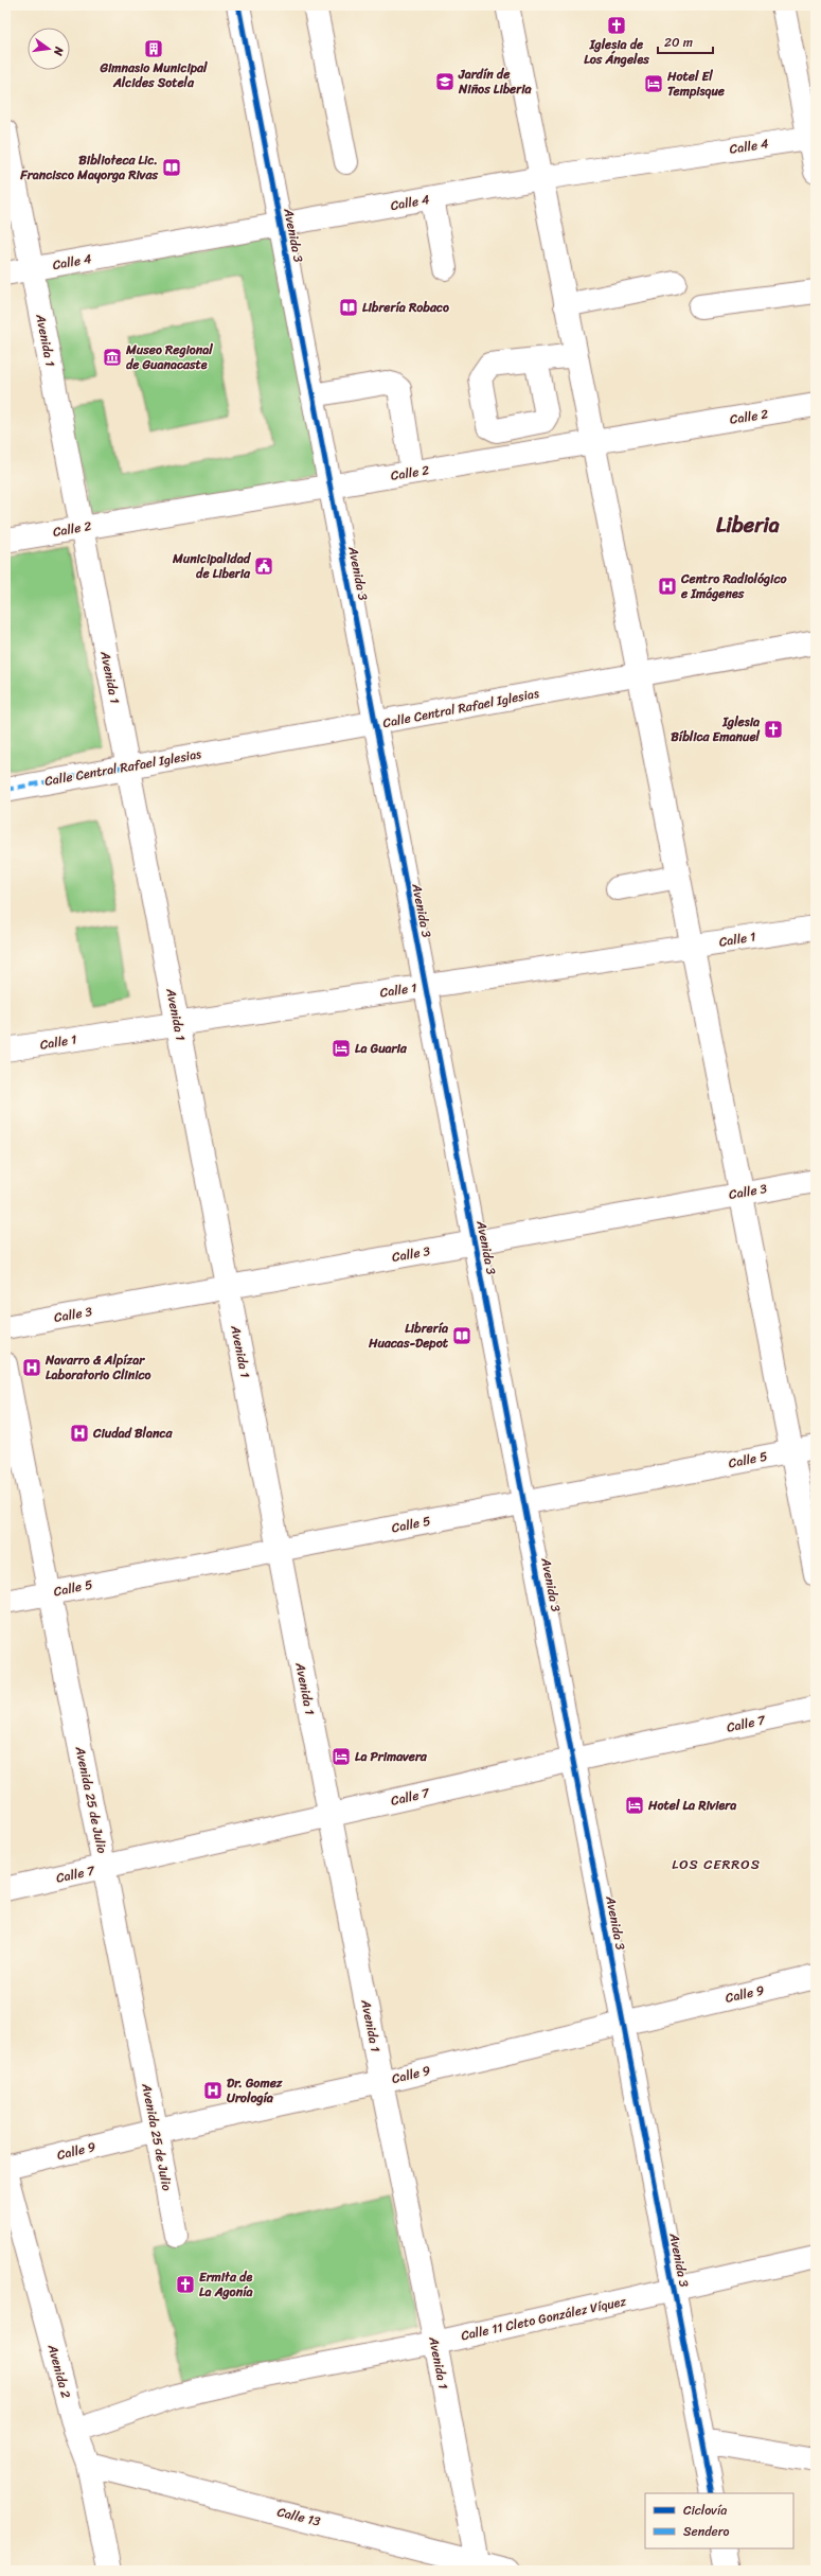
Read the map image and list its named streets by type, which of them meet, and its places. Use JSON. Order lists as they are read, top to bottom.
{
  "streets": {
    "street": [
      "Calle 4",
      "Avenida 3",
      "Avenida 1",
      "Calle 2",
      "Calle Central Rafael Iglesias",
      "Calle 1",
      "Calle 3",
      "Calle 5",
      "Calle 7",
      "Avenida 25 de Julio",
      "Calle 9",
      "Calle 11 Cleto González Víquez",
      "Avenida 2",
      "Calle 13"
    ]
  },
  "crossings": [
    ["Calle 4", "Avenida 3"],
    ["Calle 4", "Avenida 1"],
    ["Avenida 3", "Calle 2"],
    ["Avenida 3", "Calle Central Rafael Iglesias"],
    ["Avenida 3", "Calle 1"],
    ["Avenida 3", "Calle 3"],
    ["Avenida 3", "Calle 5"],
    ["Avenida 3", "Calle 7"],
    ["Avenida 3", "Calle 9"],
    ["Avenida 3", "Calle 11 Cleto González Víquez"],
    ["Avenida 1", "Calle 2"],
    ["Avenida 1", "Calle Central Rafael Iglesias"],
    ["Avenida 1", "Calle 1"],
    ["Avenida 1", "Calle 3"],
    ["Avenida 1", "Calle 5"],
    ["Avenida 1", "Calle 7"],
    ["Avenida 1", "Calle 9"],
    ["Avenida 1", "Calle 11 Cleto González Víquez"],
    ["Avenida 1", "Calle 13"],
    ["Calle 5", "Avenida 25 de Julio"],
    ["Calle 7", "Avenida 25 de Julio"],
    ["Avenida 25 de Julio", "Calle 9"],
    ["Calle 11 Cleto González Víquez", "Avenida 2"],
    ["Avenida 2", "Calle 13"]
  ],
  "districts": ["Liberia", "LOS CERROS"],
  "places": {
    "church": ["Iglesia de Los Ángeles", "Iglesia Bíblica Emanuel", "Ermita de La Agonía"],
    "building": ["Gimnasio Municipal Alcides Sotela"],
    "school or university": ["Jardín de Niños Liberia"],
    "hotel": [
      "Hotel El Tempisque",
      "La Guaria",
      "La Primavera",
      "Hotel La Riviera"
    ],
    "library": ["Biblioteca Lic. Francisco Mayorga Rivas", "Librería Robaco", "Librería Huacas-Depot"],
    "museum": ["Museo Regional de Guanacaste"],
    "public building": ["Municipalidad de Liberia"],
    "hospital": [
      "Centro Radiológico e Imágenes",
      "Navarro & Alpízar Laboratorio Clinico",
      "Ciudad Blanca",
      "Dr. Gomez Urología"
    ]
  },
  "legend": ["Ciclovía", "Sendero"],
  "scale_bar": "20 m",
  "north": "right"
}
